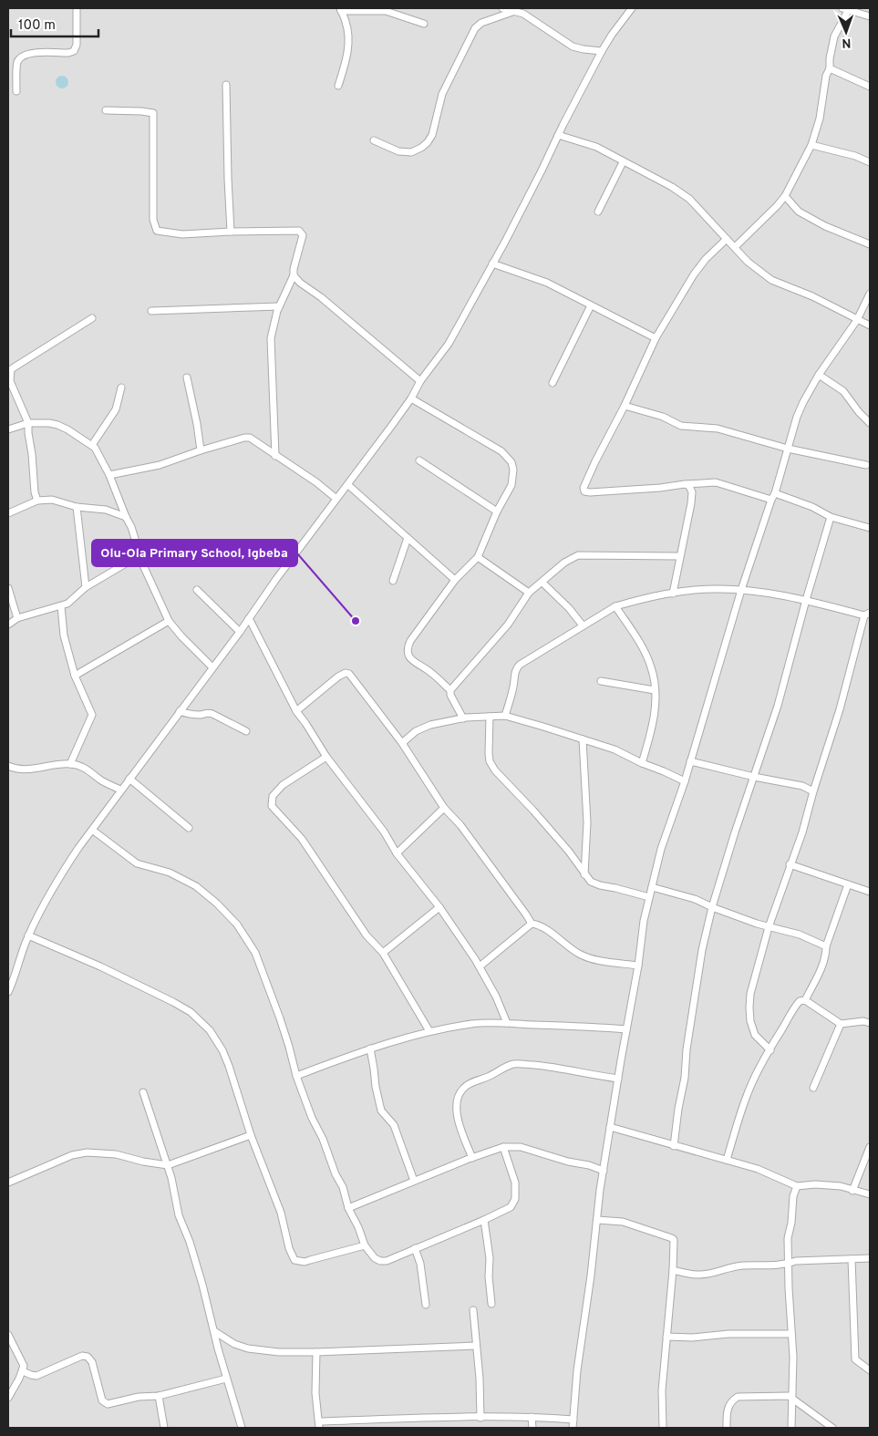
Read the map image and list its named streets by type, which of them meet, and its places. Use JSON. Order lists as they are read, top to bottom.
{
  "places": ["Olu-Ola Primary School, Igbeba"],
  "scale_bar": "100 m",
  "north": "bottom"
}
